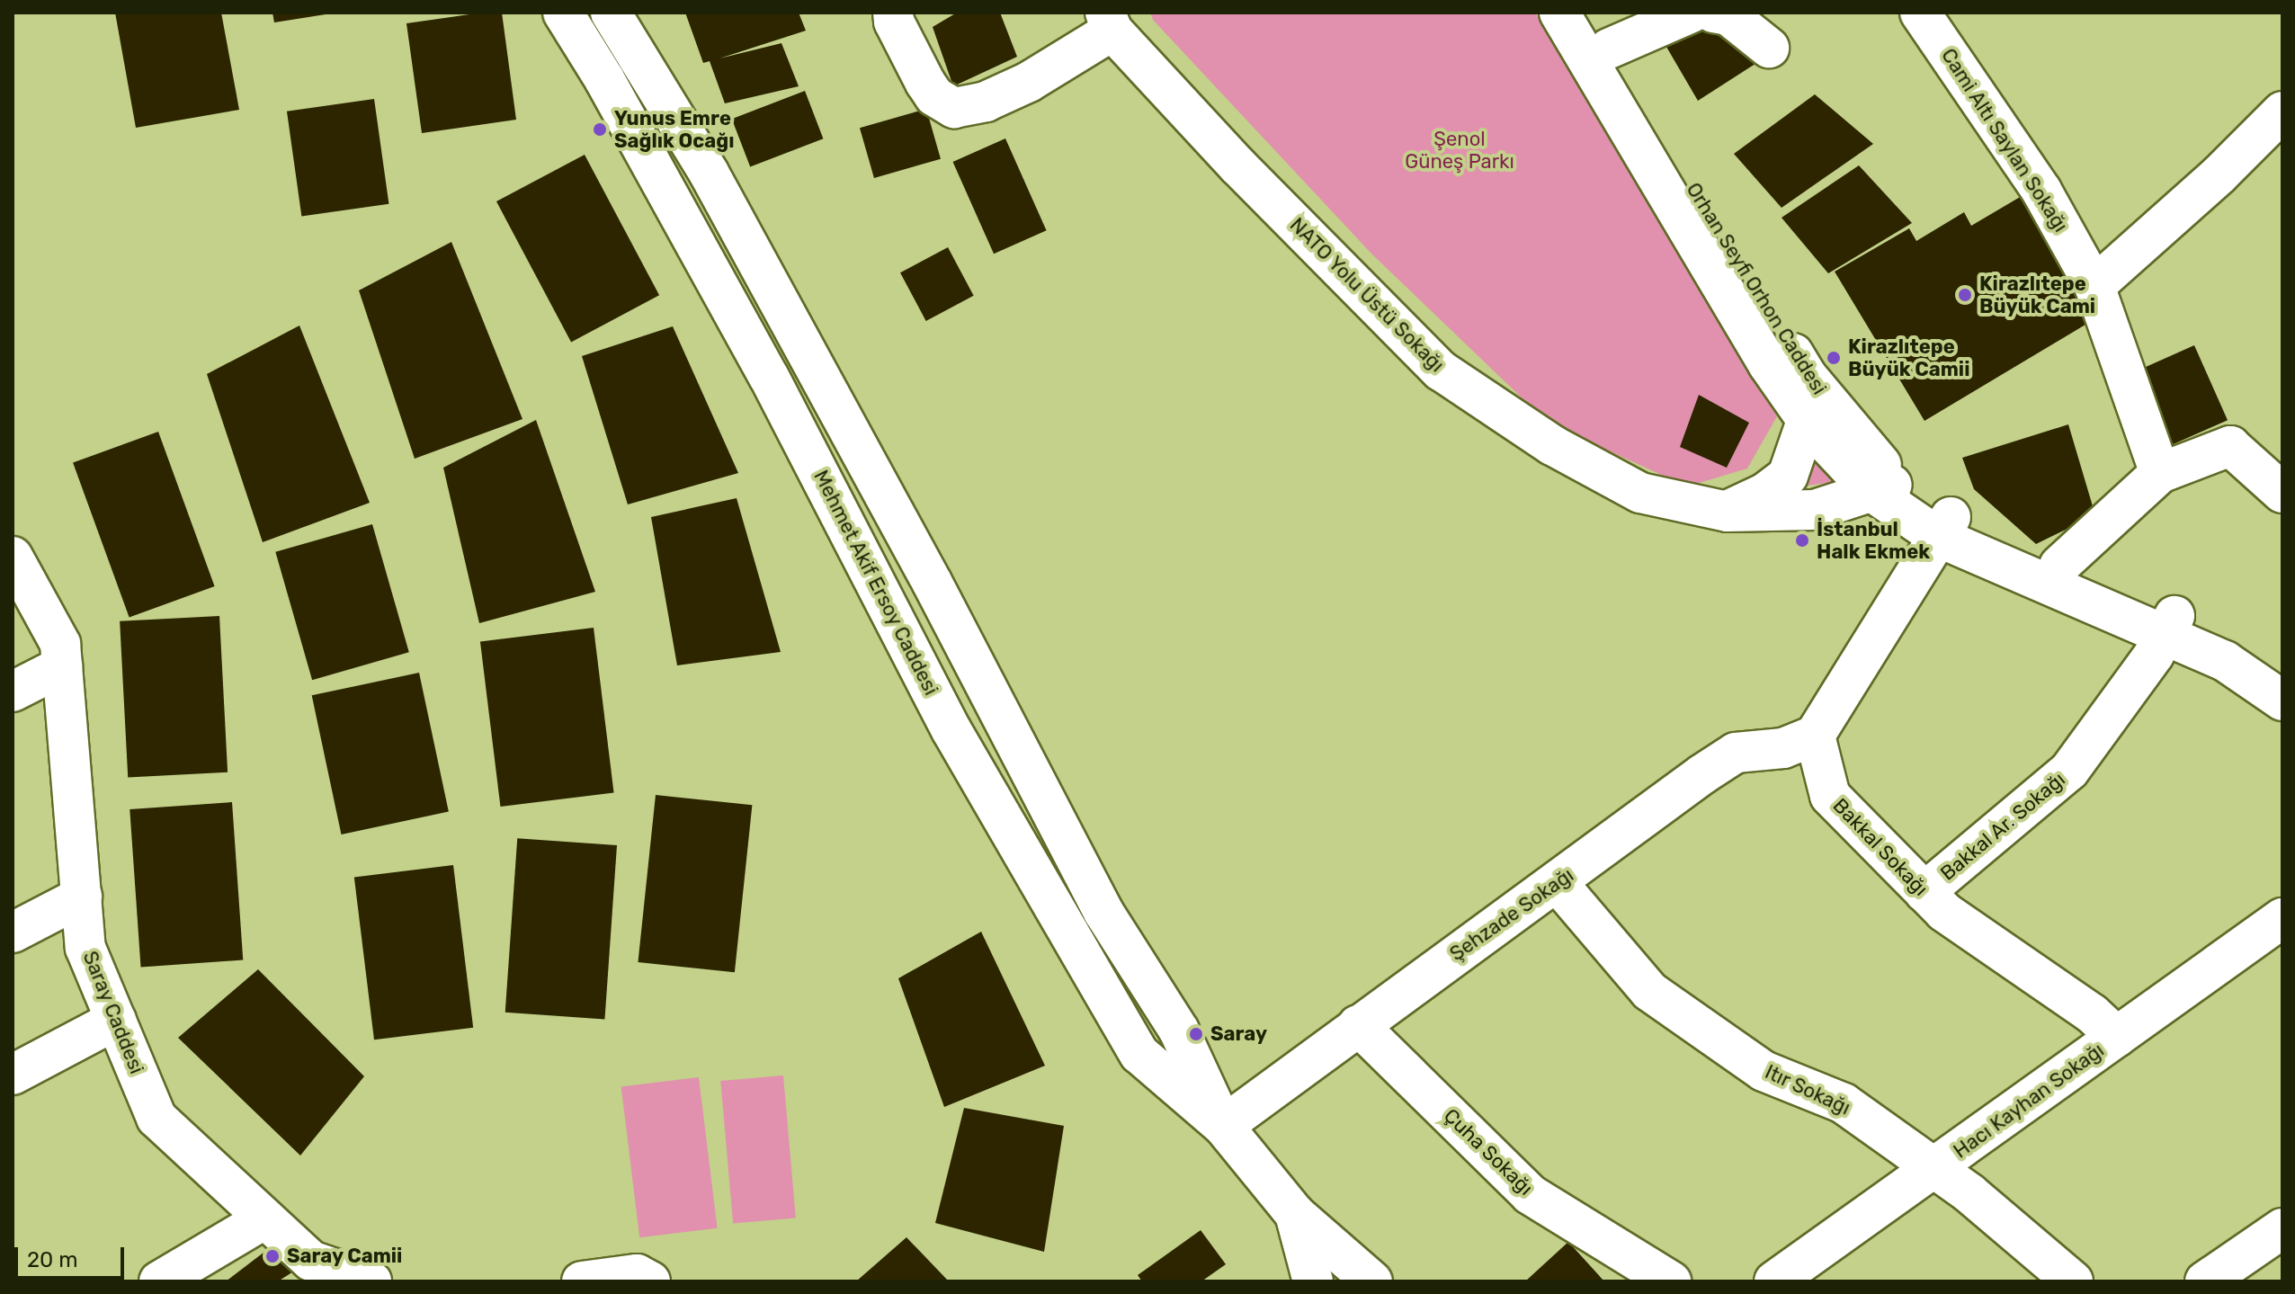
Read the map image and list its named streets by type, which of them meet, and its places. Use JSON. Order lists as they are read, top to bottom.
{
  "streets": {
    "street": [
      "Cami Altı Saylan Sokağı",
      "Orhan Seyfi Orhon Caddesi",
      "NATO Yolu Üstü Sokağı",
      "Mehmet Akif Ersoy Caddesi",
      "Bakkal Ar. Sokağı",
      "Bakkal Sokağı",
      "Şehzade Sokağı",
      "Saray Caddesi",
      "Itır Sokağı",
      "Hacı Kayhan Sokağı",
      "Çuha Sokağı"
    ]
  },
  "crossings": [
    ["Orhan Seyfi Orhon Caddesi", "NATO Yolu Üstü Sokağı"],
    ["Orhan Seyfi Orhon Caddesi", "Bakkal Ar. Sokağı"],
    ["Mehmet Akif Ersoy Caddesi", "Şehzade Sokağı"],
    ["Bakkal Ar. Sokağı", "Bakkal Sokağı"],
    ["Bakkal Sokağı", "Şehzade Sokağı"],
    ["Bakkal Sokağı", "Hacı Kayhan Sokağı"],
    ["Şehzade Sokağı", "Itır Sokağı"],
    ["Şehzade Sokağı", "Çuha Sokağı"],
    ["Itır Sokağı", "Hacı Kayhan Sokağı"]
  ],
  "parks": ["Şenol Güneş Parkı"],
  "places": [
    "Yunus Emre Sağlık Ocağı",
    "Kirazlıtepe Büyük Cami",
    "Kirazlıtepe Büyük Camii",
    "İstanbul Halk Ekmek",
    "Saray",
    "Saray Camii"
  ],
  "scale_bar": "20 m"
}
